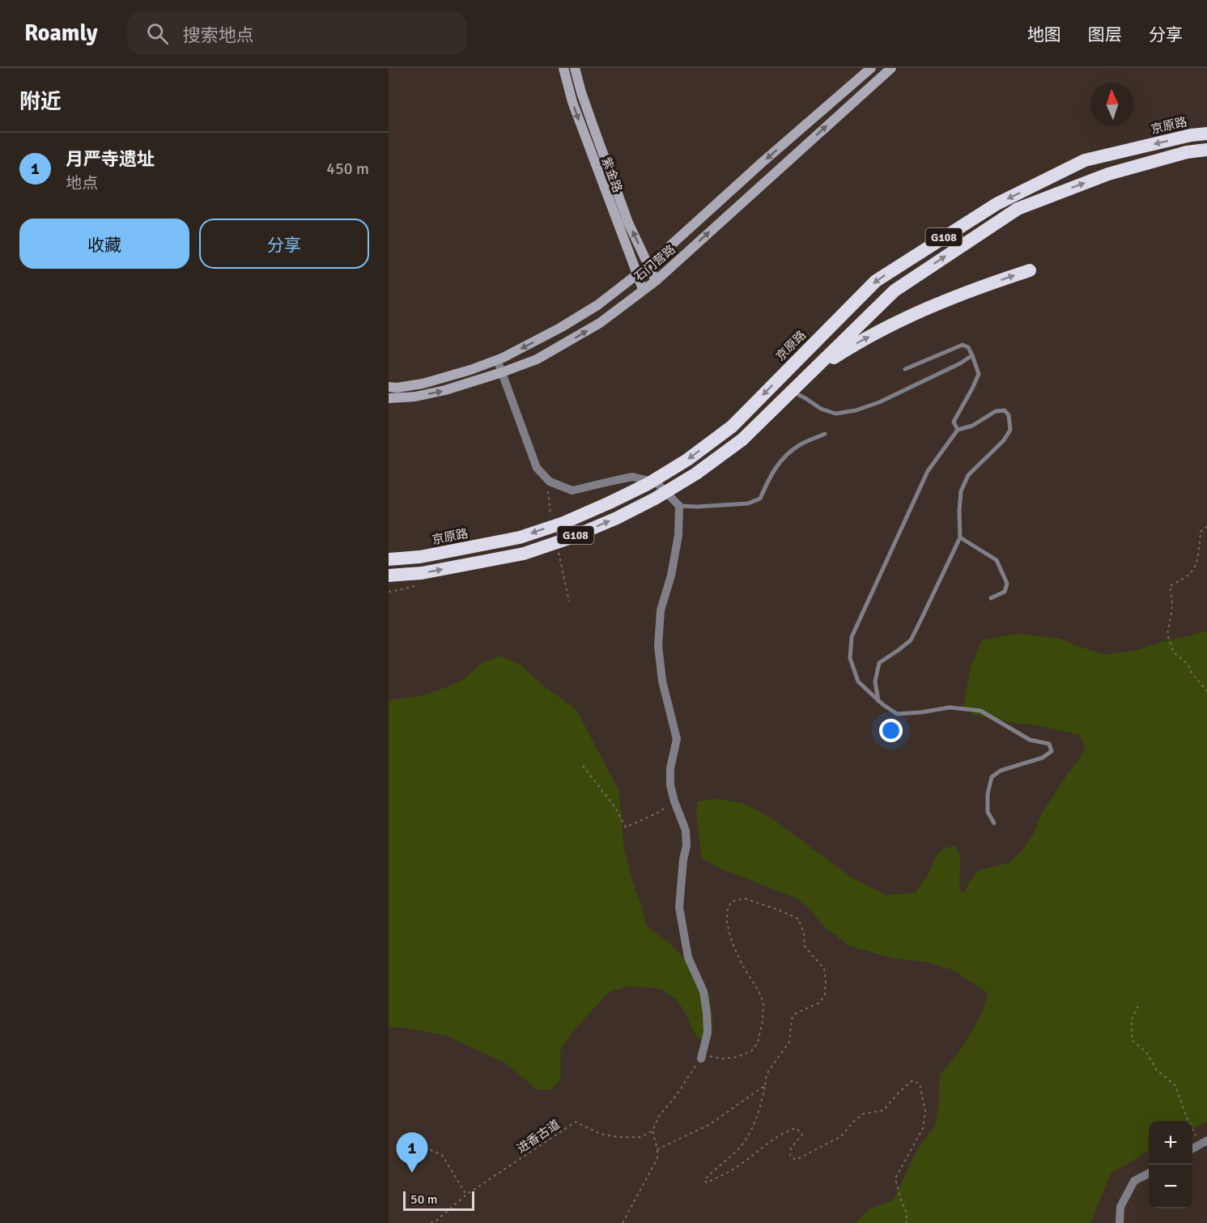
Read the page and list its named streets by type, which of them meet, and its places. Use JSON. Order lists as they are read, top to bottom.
{
  "streets": {
    "highway": ["京原路", "G108"],
    "main road": ["紫金路", "石门营路"],
    "path": ["进香古道"]
  },
  "crossings": [
    ["紫金路", "石门营路"]
  ],
  "scale_bar": "50 m",
  "north": "top",
  "page": {
    "header": "Roamly",
    "search": "搜索地点",
    "nav": ["地图", "图层", "分享"],
    "heading": "附近",
    "list": [
      {
        "mark": "1",
        "name": "月严寺遗址",
        "note": "地点",
        "value": "450 m"
      }
    ],
    "buttons": ["收藏", "分享"],
    "map_buttons": ["+", "−"],
    "pins": "1",
    "scale": "50 m"
  }
}
